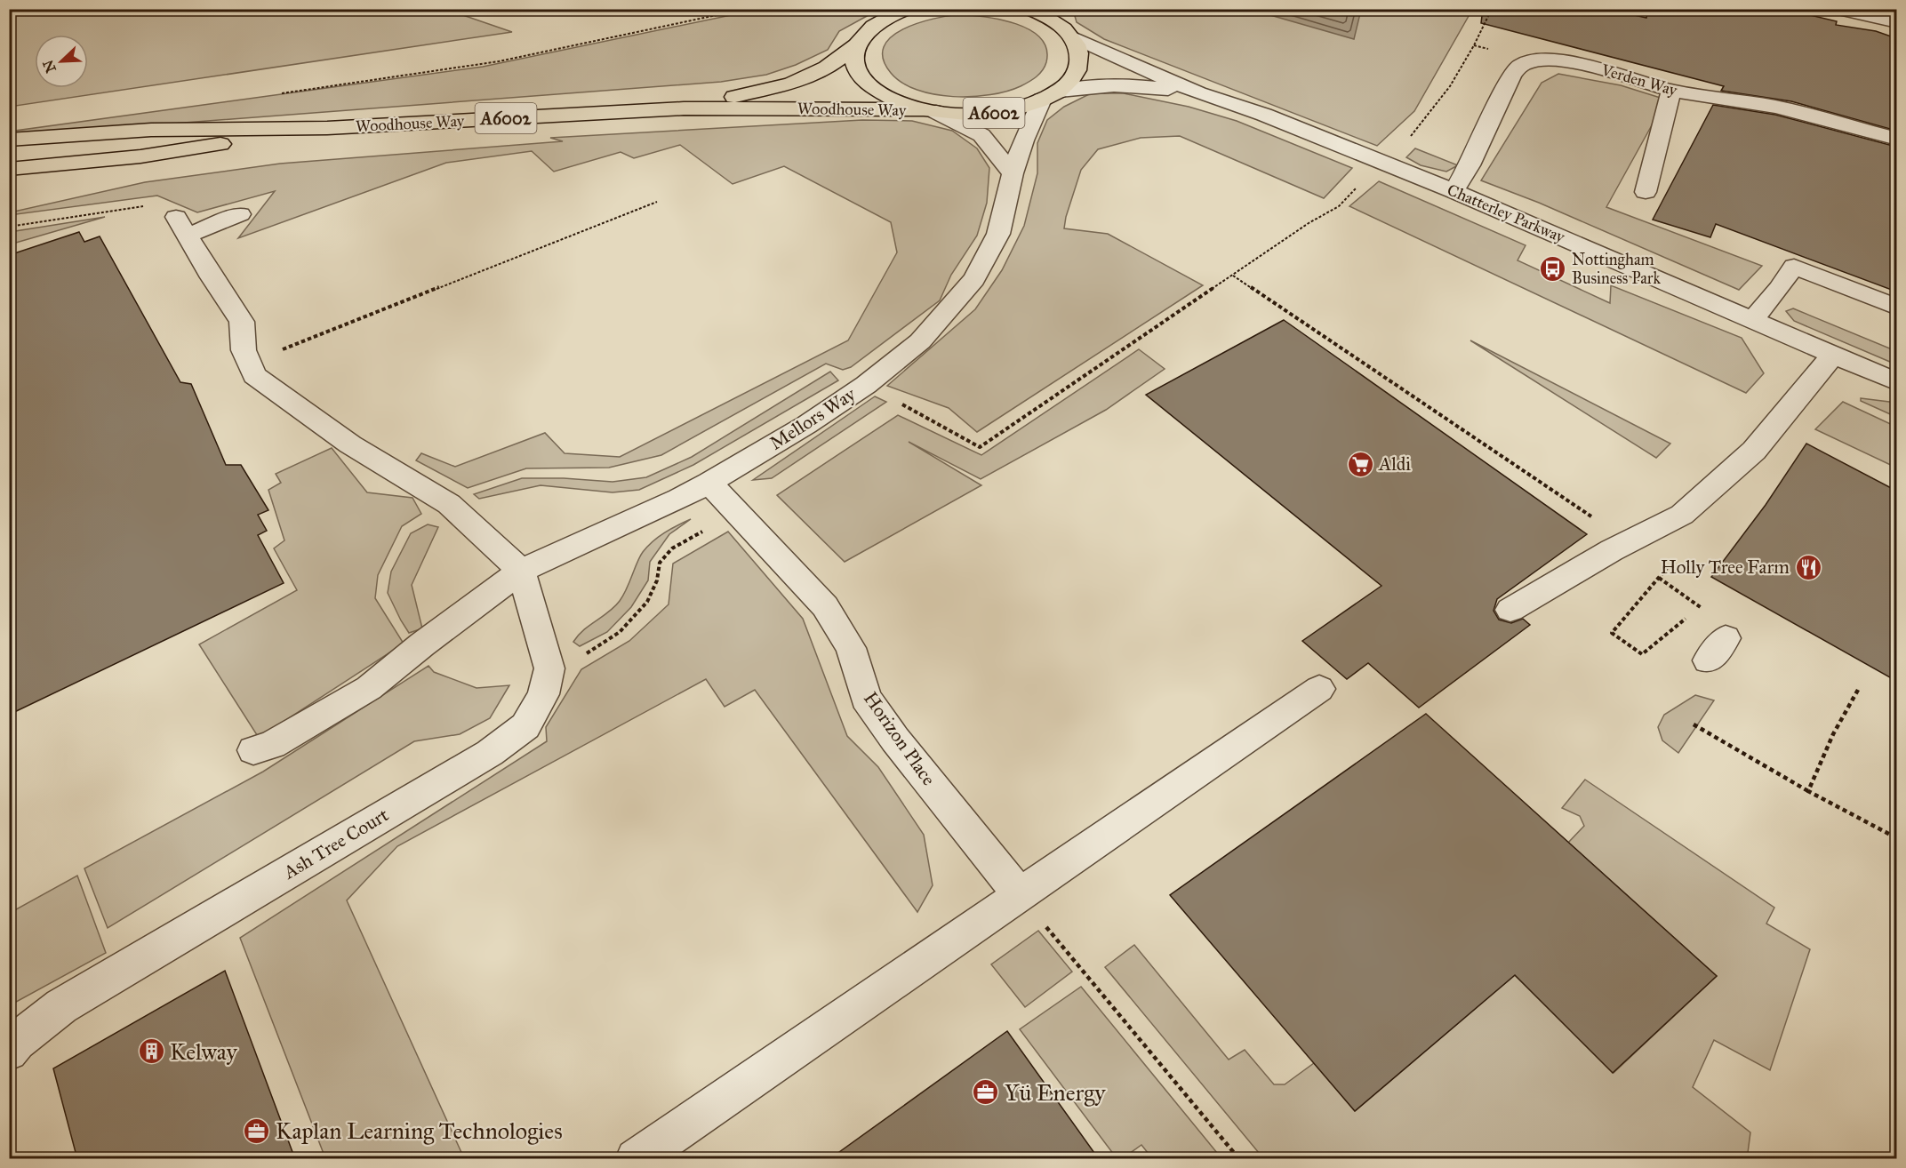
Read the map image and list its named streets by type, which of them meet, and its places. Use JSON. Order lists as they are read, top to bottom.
{
  "streets": {
    "main road": ["Woodhouse Way", "A6002"],
    "street": [
      "Verden Way",
      "Chatterley Parkway",
      "Mellors Way",
      "Horizon Place",
      "Ash Tree Court"
    ]
  },
  "crossings": [
    ["Verden Way", "Chatterley Parkway"],
    ["Woodhouse Way", "A6002"],
    ["A6002", "Mellors Way"],
    ["Mellors Way", "Horizon Place"],
    ["Mellors Way", "Ash Tree Court"]
  ],
  "places": {
    "bus stop": ["Nottingham Business Park"],
    "supermarket": ["Aldi"],
    "restaurant": ["Holly Tree Farm"],
    "building": ["Kelway"],
    "office": ["Yü Energy", "Kaplan Learning Technologies"]
  },
  "north": "bottom left"
}
